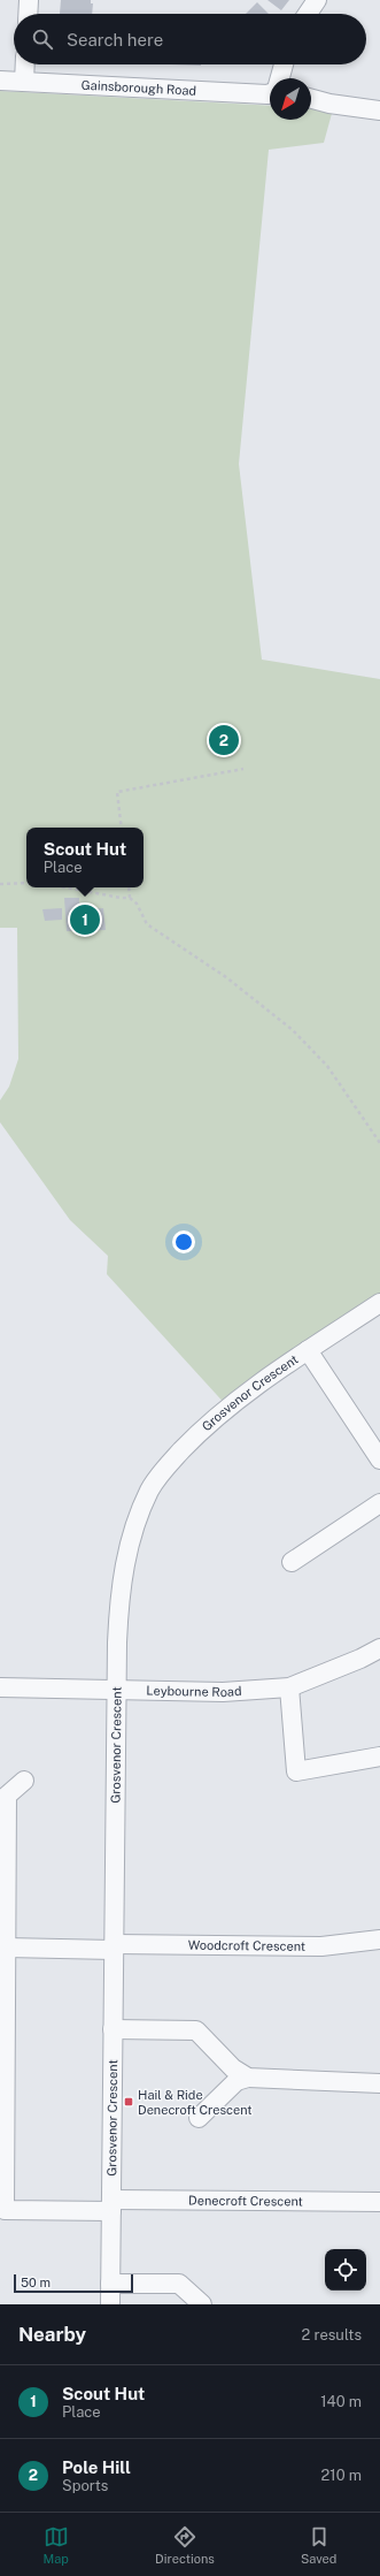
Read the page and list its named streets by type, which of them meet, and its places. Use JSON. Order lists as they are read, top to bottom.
{
  "streets": {
    "street": [
      "Gainsborough Road",
      "Grosvenor Crescent",
      "Leybourne Road",
      "Woodcroft Crescent",
      "Denecroft Crescent"
    ]
  },
  "crossings": [
    ["Grosvenor Crescent", "Leybourne Road"],
    ["Grosvenor Crescent", "Woodcroft Crescent"],
    ["Grosvenor Crescent", "Denecroft Crescent"]
  ],
  "places": {
    "transit": ["Hail & Ride Denecroft Crescent"]
  },
  "scale_bar": "50 m",
  "north": "bottom left",
  "page": {
    "search": "Search here",
    "pins": ["2", "1"],
    "popup": ["Scout Hut", "Place"],
    "scale": "50 m",
    "heading": ["Nearby", "2 results"],
    "list": [
      {
        "mark": "1",
        "name": "Scout Hut",
        "note": "Place",
        "value": "140 m"
      },
      {
        "mark": "2",
        "name": "Pole Hill",
        "note": "Sports",
        "value": "210 m"
      }
    ],
    "nav": ["Map", "Directions", "Saved"]
  }
}
